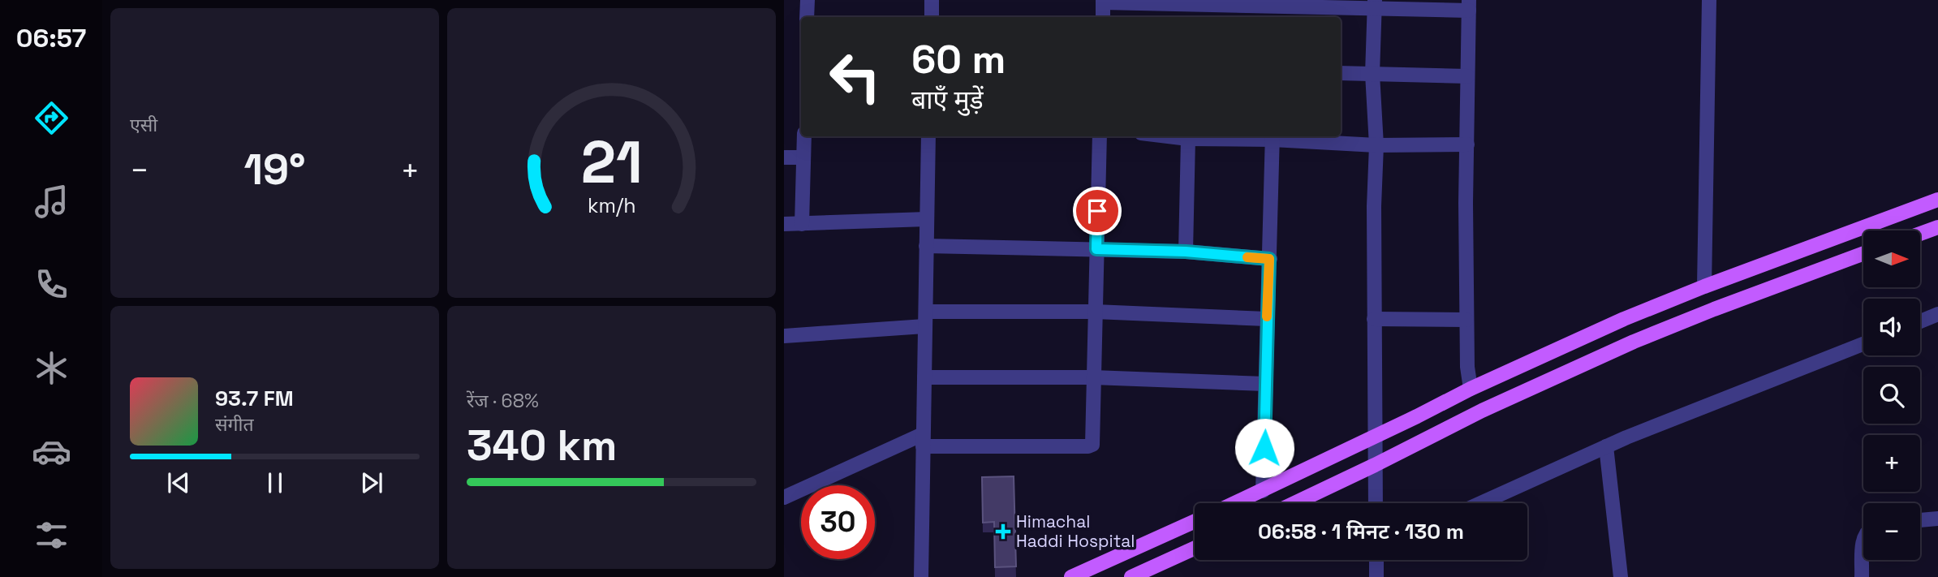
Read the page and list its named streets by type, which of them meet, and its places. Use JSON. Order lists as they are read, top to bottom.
{
  "places": {
    "health": ["Himachal Haddi Hospital"]
  },
  "north": "right",
  "page": {
    "tabs": "06:57",
    "tile": [
      "एसी",
      ["रेंज · 68%", "340 km"]
    ],
    "turn": ["60 m", "बाएँ मुड़ें"],
    "heat": ["−", "19°", "+"],
    "map_buttons": ["+", "−"],
    "song": ["93.7 FM", "संगीत"],
    "limit": "30",
    "trip": "06:58 · 1 मिनट · 130 m",
    "gauge": ["21", "km/h"]
  }
}
